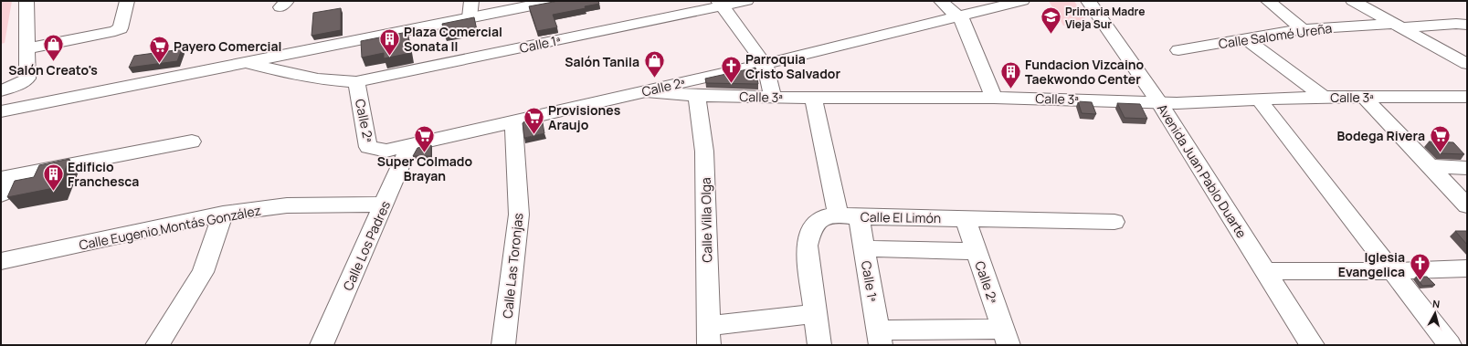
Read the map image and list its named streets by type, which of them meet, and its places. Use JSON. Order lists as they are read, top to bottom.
{
  "streets": {
    "main road": ["Avenida Juan Pablo Duarte"],
    "street": [
      "Calle Salomé Ureña",
      "Calle 1ª",
      "Calle 2ª",
      "Calle 3ª",
      "Calle El Limón",
      "Calle Villa Olga",
      "Calle Eugenio Montás González",
      "Calle Los Padres",
      "Calle Las Toronjas"
    ]
  },
  "crossings": [
    ["Calle 1ª", "Calle 2ª"],
    ["Calle 1ª", "Calle El Limón"],
    ["Calle 2ª", "Calle 3ª"],
    ["Calle 2ª", "Calle El Limón"],
    ["Calle 2ª", "Calle Los Padres"],
    ["Calle 2ª", "Calle Las Toronjas"],
    ["Calle 3ª", "Avenida Juan Pablo Duarte"],
    ["Calle 3ª", "Calle Villa Olga"],
    ["Calle Eugenio Montás González", "Calle Los Padres"]
  ],
  "places": {
    "school or university": ["Primaria Madre Vieja Sur"],
    "building": ["Plaza Comercial Sonata II", "Fundacion Vizcaino Taekwondo Center", "Edificio Franchesca"],
    "shop": ["Salón Creato's", "Salón Tanila"],
    "supermarket": [
      "Payero Comercial",
      "Provisiones Araujo",
      "Super Colmado Brayan",
      "Bodega Rivera"
    ],
    "church": ["Parroquia Cristo Salvador", "Iglesia Evangelica"]
  },
  "north": "top"
}
